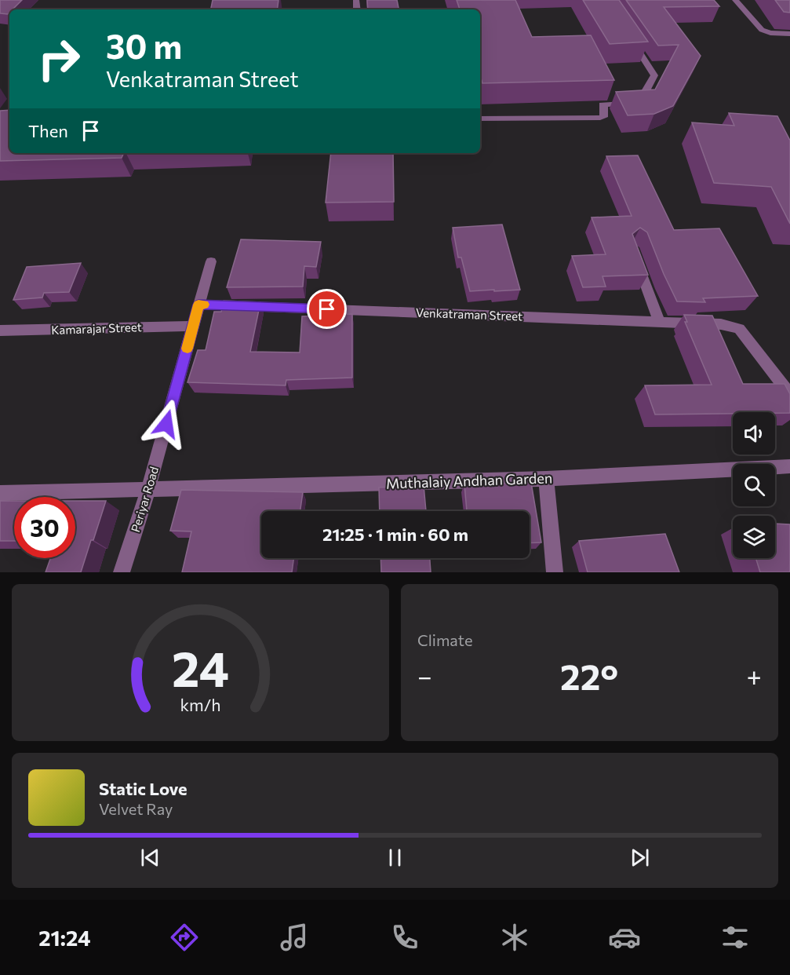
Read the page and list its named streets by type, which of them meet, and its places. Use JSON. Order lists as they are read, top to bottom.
{
  "streets": {
    "street": [
      "Venkatraman Street",
      "Kamarajar Street",
      "Muthalaiy Andhan Garden",
      "Periyar Road"
    ]
  },
  "crossings": [
    ["Venkatraman Street", "Periyar Road"],
    ["Kamarajar Street", "Periyar Road"],
    ["Muthalaiy Andhan Garden", "Periyar Road"]
  ],
  "page": {
    "turn": ["30 m", "Venkatraman Street"],
    "then": "Then",
    "limit": "30",
    "trip": "21:25 · 1 min · 60 m",
    "tile": "Climate",
    "heat": ["−", "22°", "+"],
    "song": ["Static Love", "Velvet Ray"],
    "tabs": "21:24",
    "gauge": ["24", "km/h"]
  }
}
